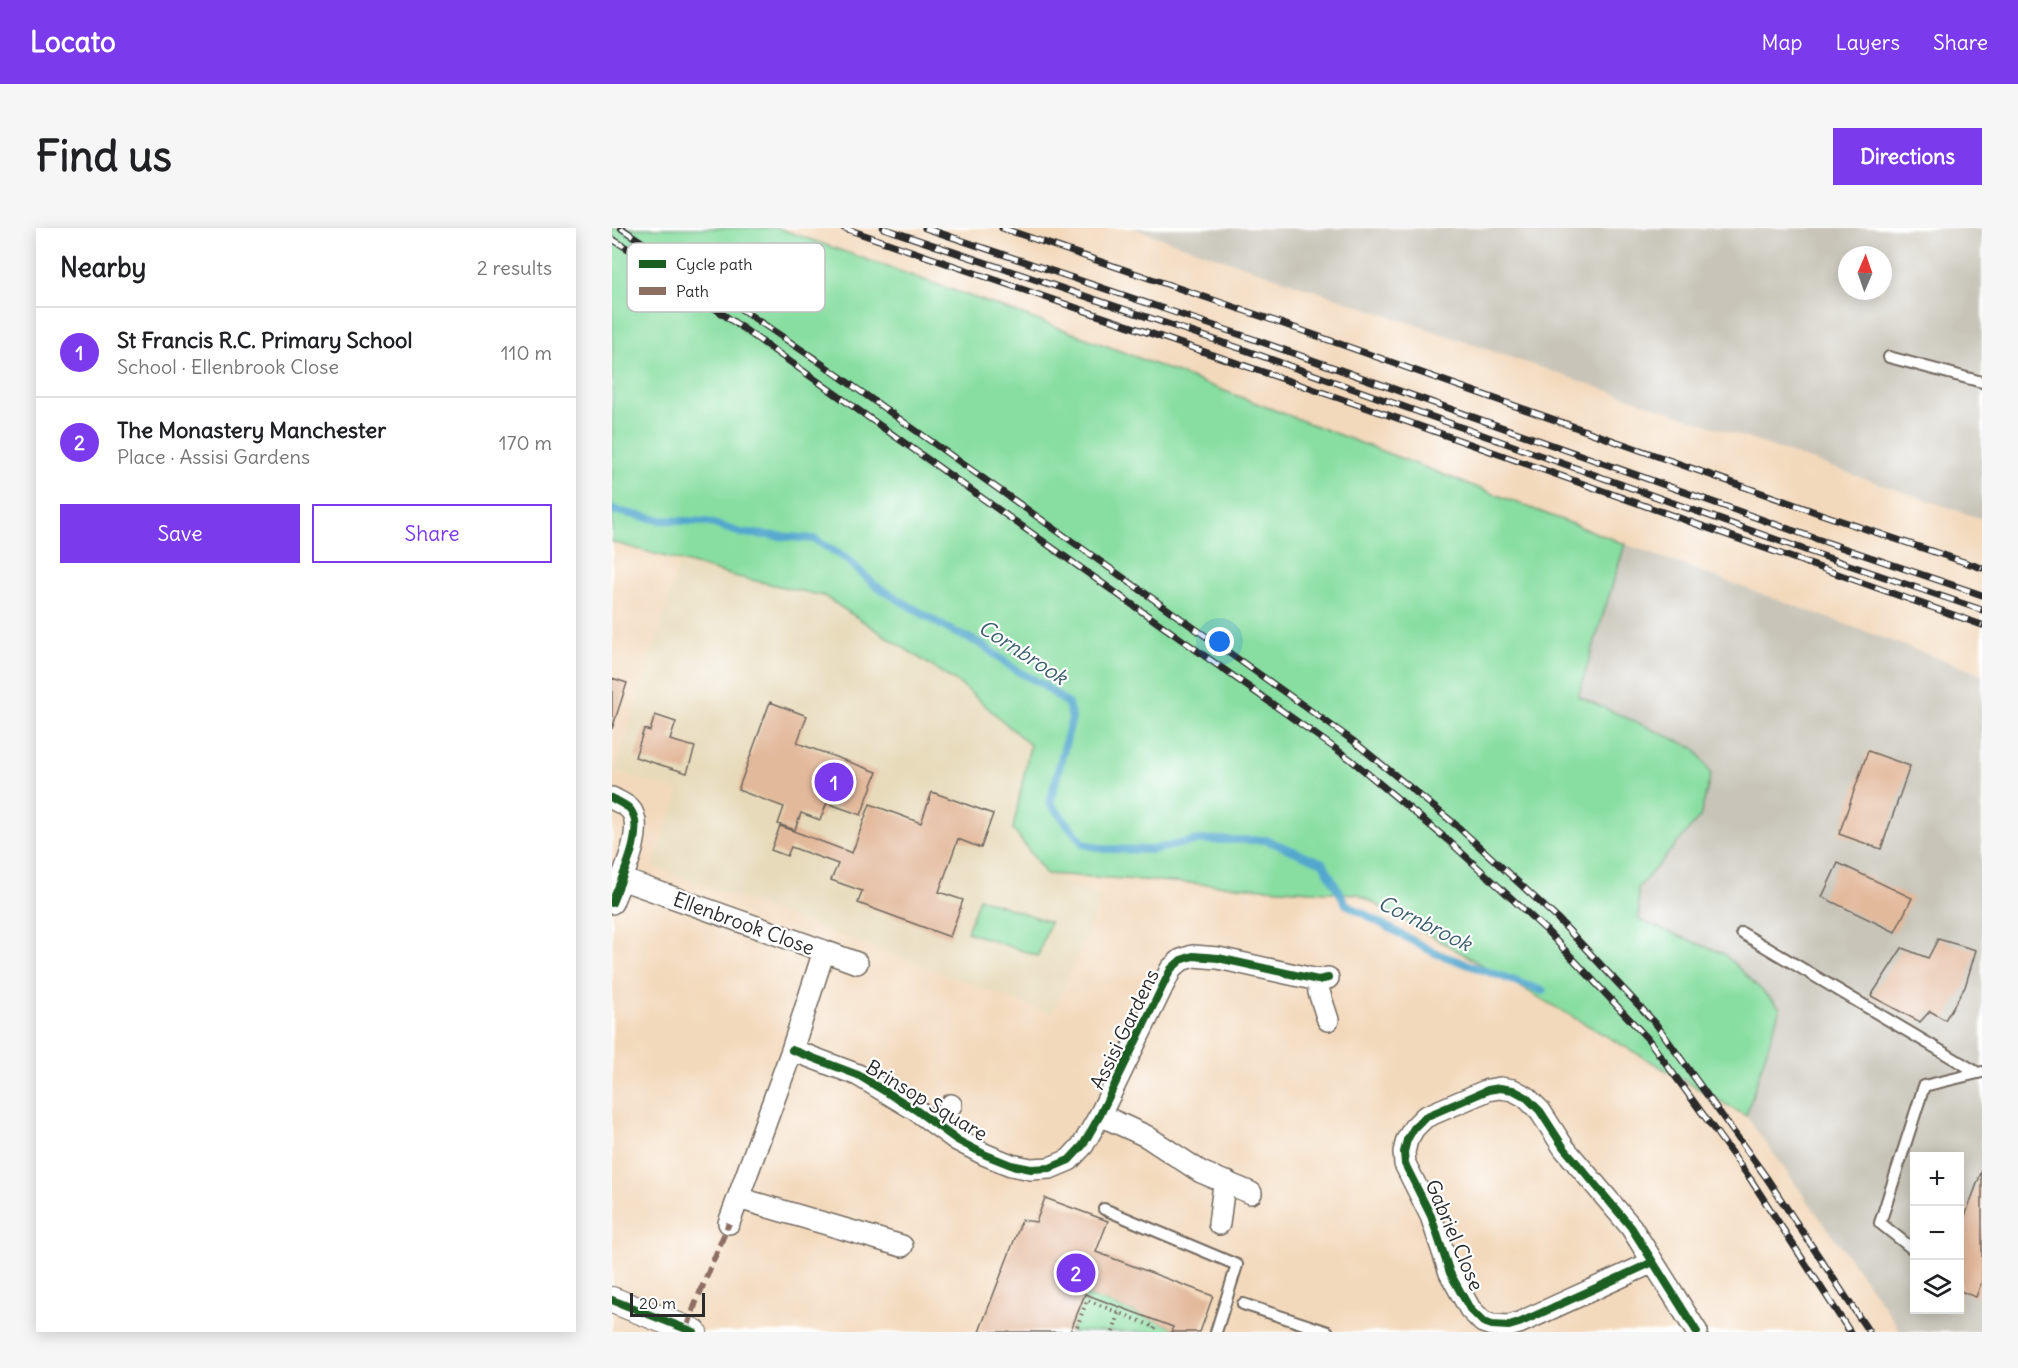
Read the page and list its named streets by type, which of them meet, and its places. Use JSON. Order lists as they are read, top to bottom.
{
  "streets": {
    "street": [
      "Ellenbrook Close",
      "Assisi Gardens",
      "Brinsop Square",
      "Gabriel Close"
    ]
  },
  "crossings": [
    ["Ellenbrook Close", "Brinsop Square"],
    ["Assisi Gardens", "Brinsop Square"]
  ],
  "water": ["Cornbrook"],
  "legend": ["Cycle path", "Path"],
  "scale_bar": "20 m",
  "north": "top",
  "page": {
    "header": "Locato",
    "nav": ["Map", "Layers", "Share"],
    "buttons": [
      "Directions",
      ["Save", "Share"]
    ],
    "title": "Find us",
    "heading": ["Nearby", "2 results"],
    "list": [
      {
        "mark": "1",
        "name": "St Francis R.C. Primary School",
        "note": "School · Ellenbrook Close",
        "value": "110 m"
      },
      {
        "mark": "2",
        "name": "The Monastery Manchester",
        "note": "Place · Assisi Gardens",
        "value": "170 m"
      }
    ],
    "pins": ["1", "2"],
    "map_buttons": ["+", "−"],
    "scale": "20 m"
  }
}
